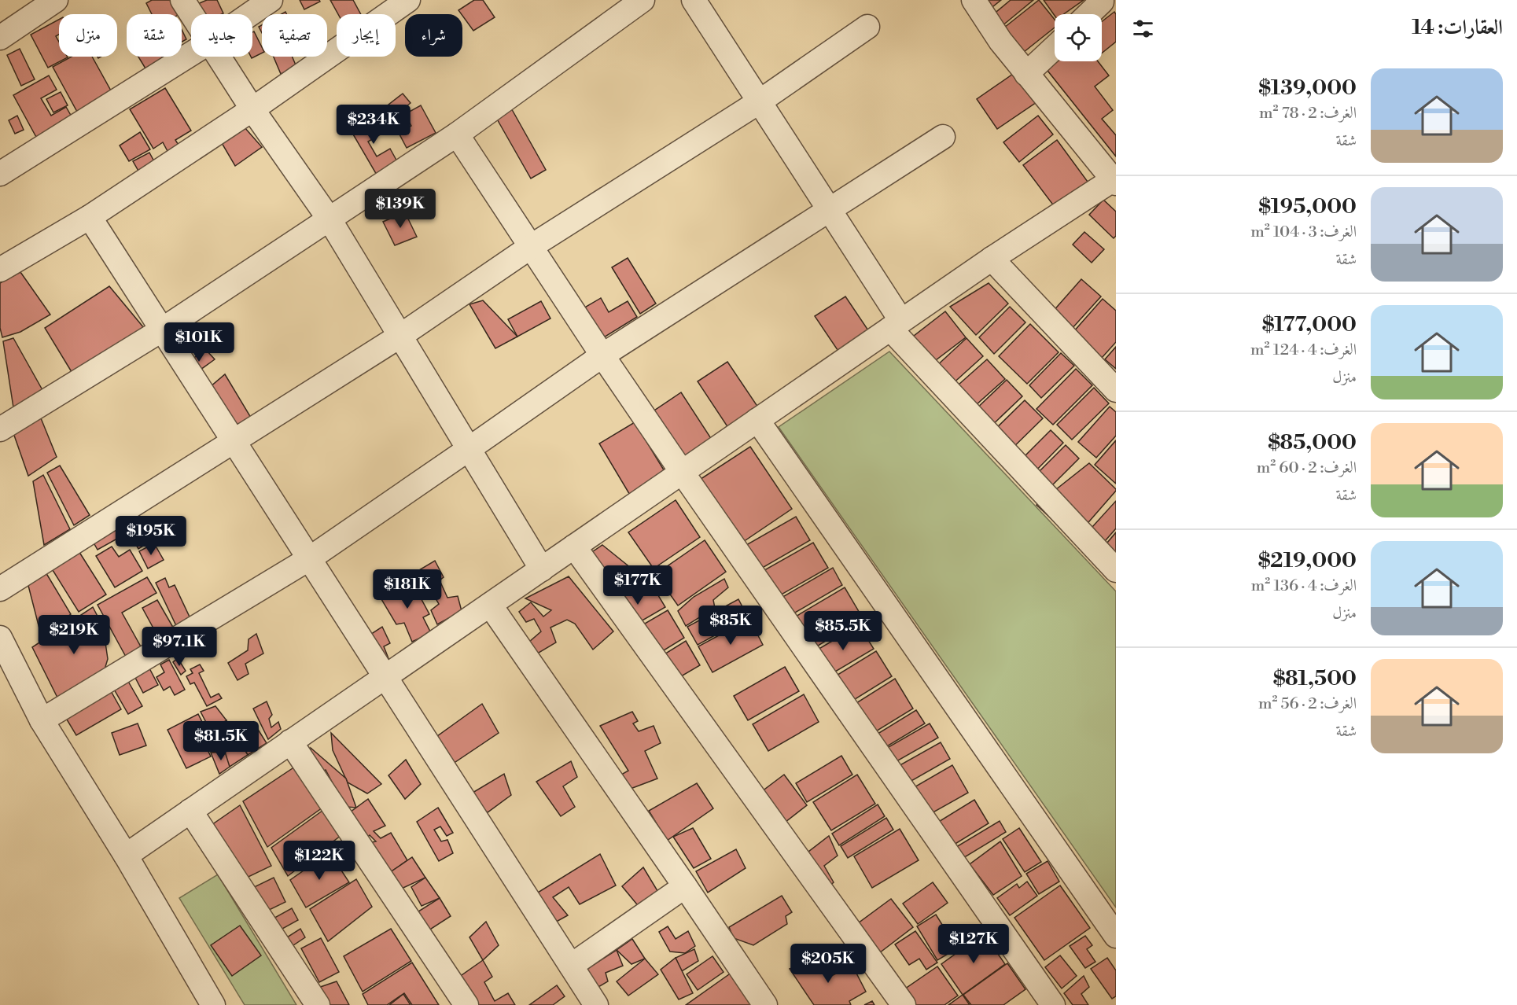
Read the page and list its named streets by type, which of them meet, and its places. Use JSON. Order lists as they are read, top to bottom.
{
  "page": {
    "heading": "العقارات: 14",
    "chip": [
      "شراء",
      "إيجار",
      "تصفية",
      "جديد",
      "شقة",
      "منزل"
    ],
    "list": [
      {
        "name": "$139,000",
        "note": "الغرف: 2 · 78 m² · شقة"
      },
      {
        "name": "$195,000",
        "note": "الغرف: 3 · 104 m² · شقة"
      },
      {
        "name": "$177,000",
        "note": "الغرف: 4 · 124 m² · منزل"
      },
      {
        "name": "$85,000",
        "note": "الغرف: 2 · 60 m² · شقة"
      },
      {
        "name": "$219,000",
        "note": "الغرف: 4 · 136 m² · منزل"
      },
      {
        "name": "$81,500",
        "note": "الغرف: 2 · 56 m² · شقة"
      }
    ],
    "price": [
      "$234K",
      "$139K",
      "$101K",
      "$195K",
      "$177K",
      "$181K",
      "$85K",
      "$85.5K",
      "$219K",
      "$97.1K",
      "$81.5K",
      "$122K",
      "$127K",
      "$205K"
    ]
  }
}
